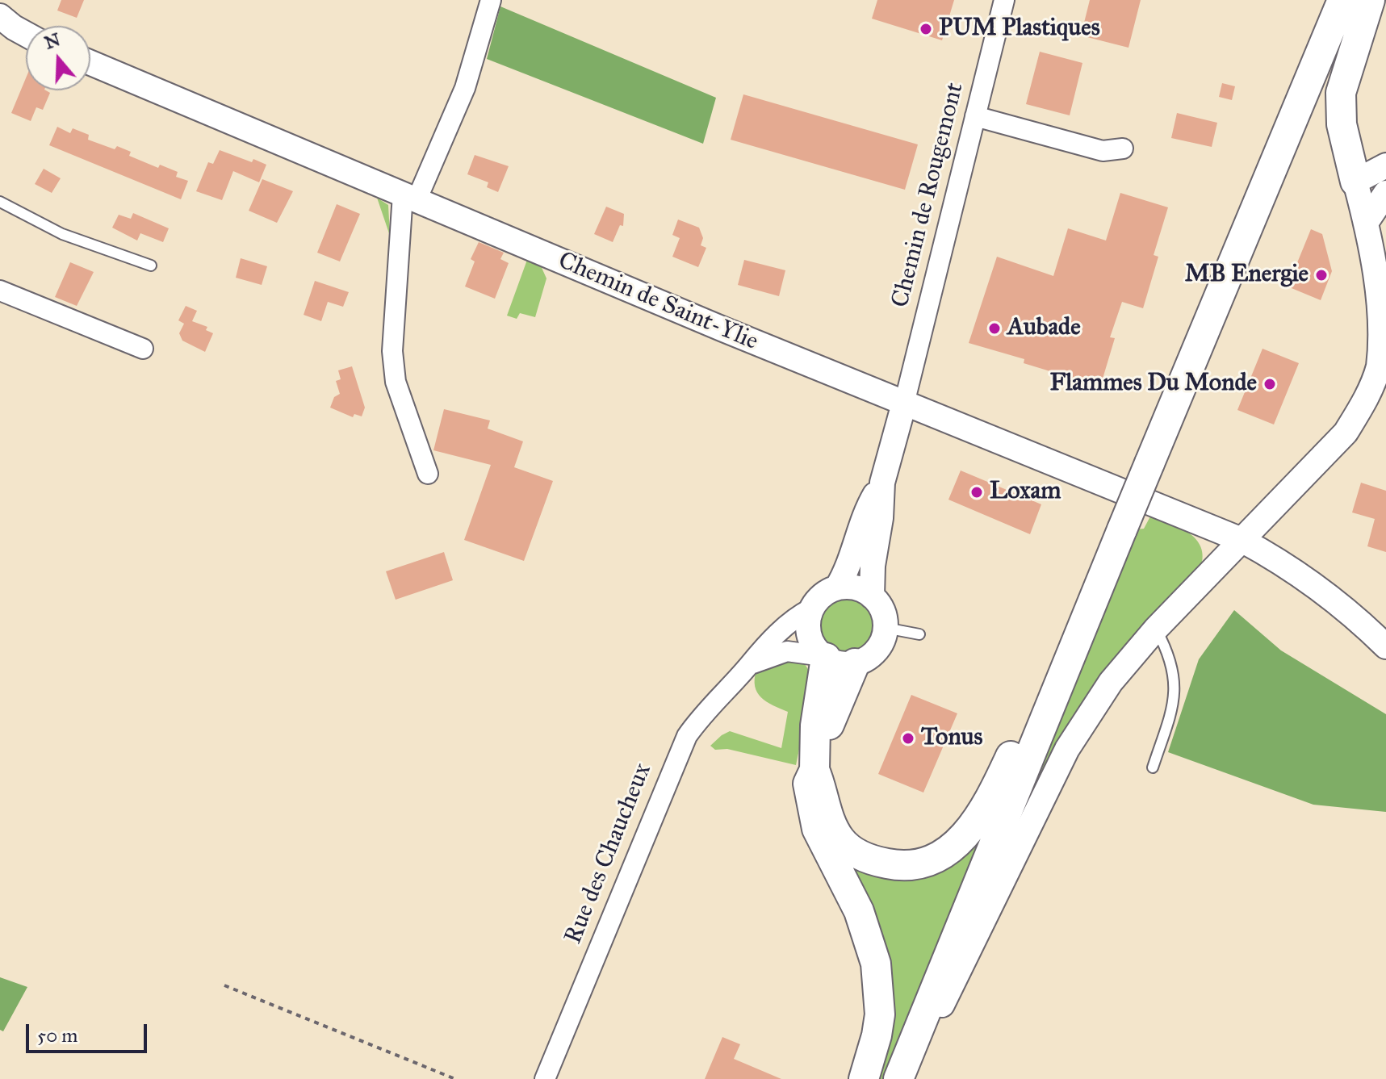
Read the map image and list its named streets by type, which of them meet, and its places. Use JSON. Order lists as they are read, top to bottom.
{
  "streets": {
    "street": ["Chemin de Rougemont", "Chemin de Saint-Ylie", "Rue des Chaucheux"]
  },
  "crossings": [
    ["Chemin de Rougemont", "Chemin de Saint-Ylie"]
  ],
  "places": [
    "PUM Plastiques",
    "MB Energie",
    "Aubade",
    "Flammes Du Monde",
    "Loxam",
    "Tonus"
  ],
  "scale_bar": "50 m",
  "north": "top"
}
